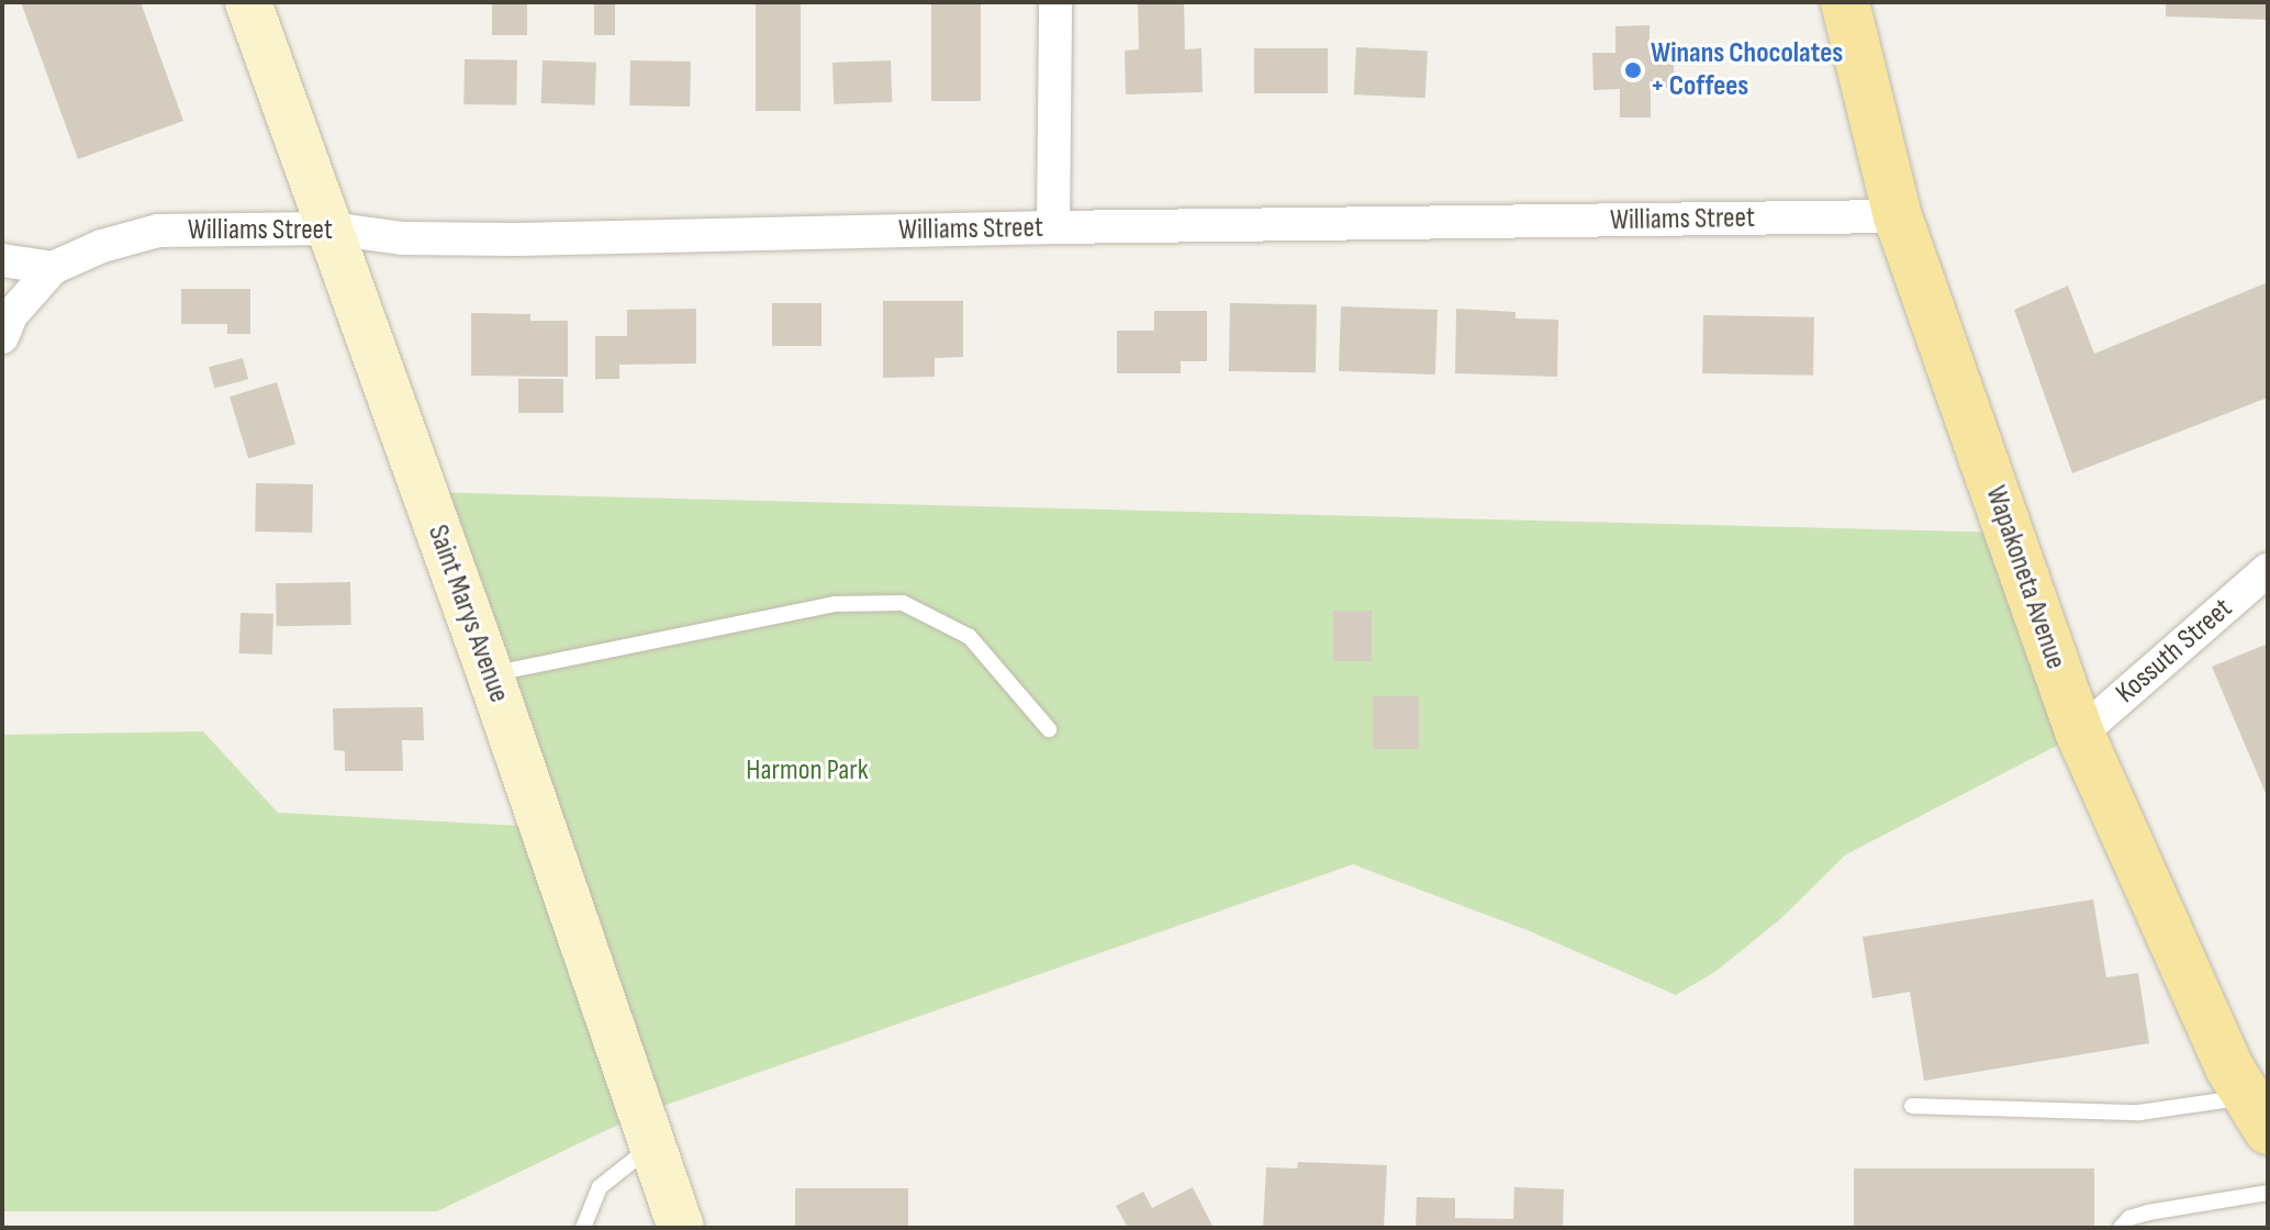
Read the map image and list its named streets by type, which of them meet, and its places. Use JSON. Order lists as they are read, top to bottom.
{
  "streets": {
    "main road": ["Wapakoneta Avenue", "Saint Marys Avenue"],
    "street": ["Williams Street", "Kossuth Street"]
  },
  "crossings": [
    ["Williams Street", "Wapakoneta Avenue"],
    ["Williams Street", "Saint Marys Avenue"],
    ["Wapakoneta Avenue", "Kossuth Street"]
  ],
  "parks": ["Harmon Park"],
  "places": ["Winans Chocolates + Coffees"]
}
